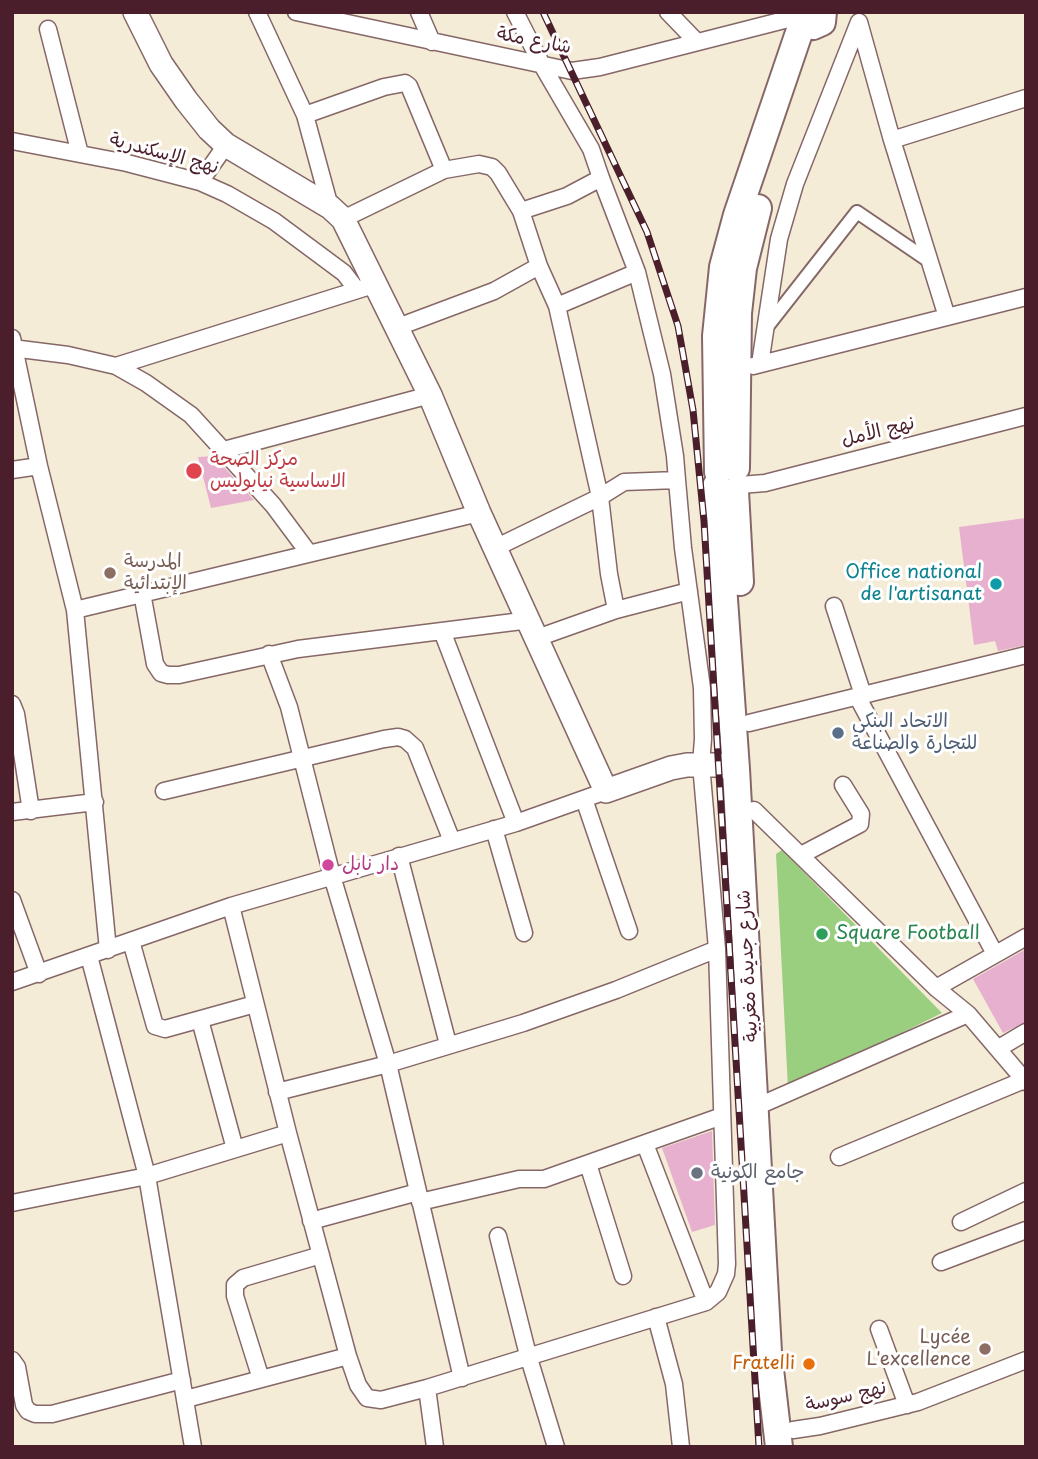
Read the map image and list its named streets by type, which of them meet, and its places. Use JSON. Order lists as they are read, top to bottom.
{
  "streets": {
    "main road": ["شارع جديدة مغربية"],
    "street": [
      "شارع مكة",
      "نهج الإسكندرية",
      "نهج الأمل",
      "نهج سوسة"
    ]
  },
  "crossings": [
    ["نهج الأمل", "شارع جديدة مغربية"],
    ["شارع جديدة مغربية", "نهج سوسة"]
  ],
  "places": [
    "مركز الصحة الاساسية نيابوليس",
    "المدرسة الإبتدائية",
    "Office national de l'artisanat",
    "الاتحاد البنكي للتجارة والصناعة",
    "دار نابل",
    "Square Football",
    "جامع الكونية",
    "Lycée L'excellence",
    "Fratelli"
  ]
}
